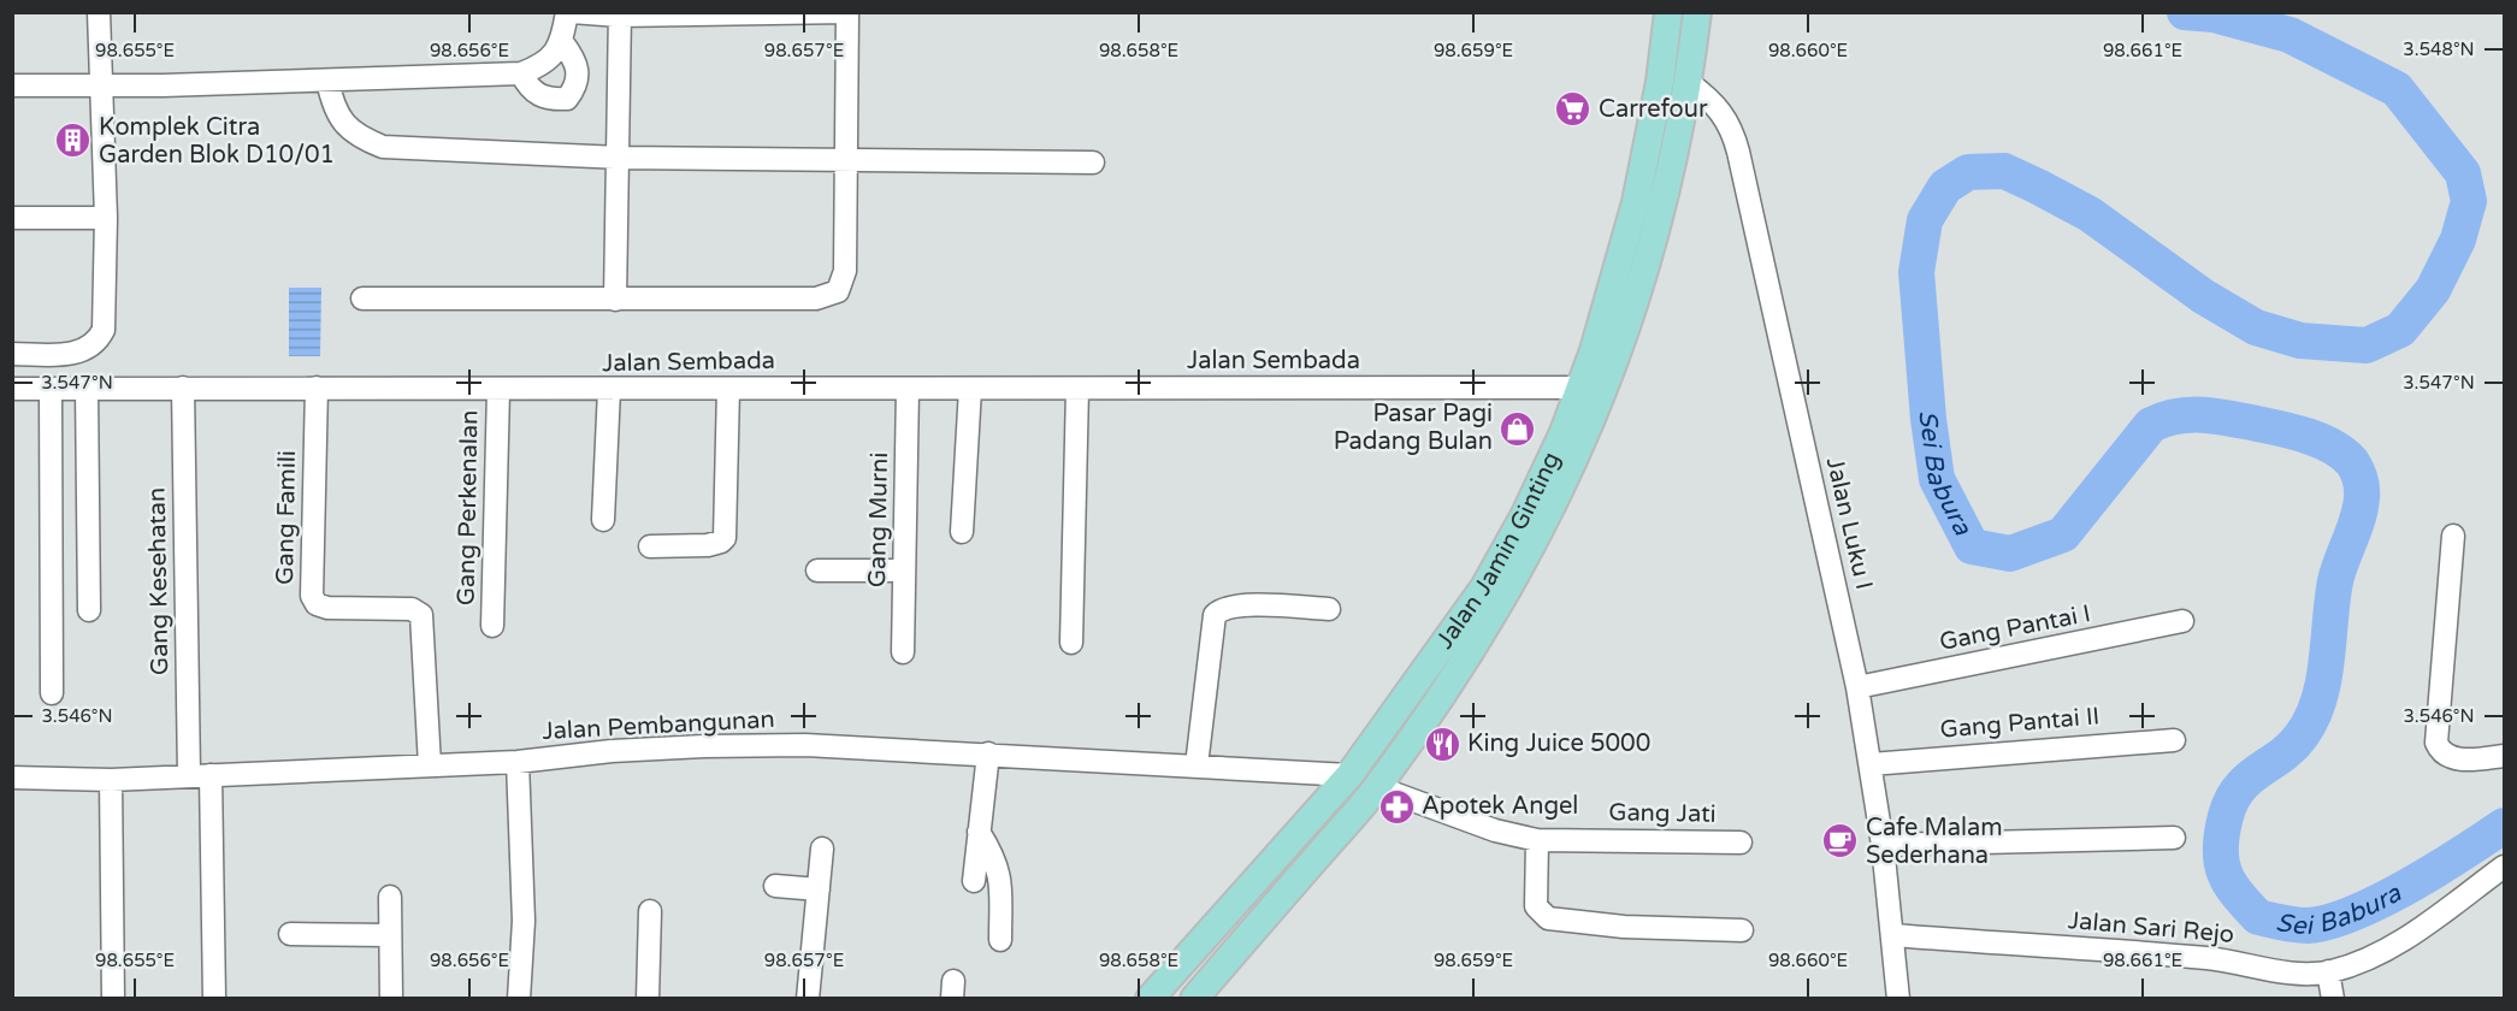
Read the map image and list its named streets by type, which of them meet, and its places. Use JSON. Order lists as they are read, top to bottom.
{
  "streets": {
    "main road": ["Jalan Jamin Ginting"],
    "street": [
      "Jalan Sembada",
      "Gang Perkenalan",
      "Gang Famili",
      "Gang Murni",
      "Jalan Luku I",
      "Gang Kesehatan",
      "Gang Pantai I",
      "Gang Pantai II",
      "Jalan Pembangunan",
      "Gang Jati",
      "Jalan Sari Rejo"
    ]
  },
  "crossings": [
    ["Jalan Sembada", "Gang Perkenalan"],
    ["Jalan Sembada", "Gang Famili"],
    ["Jalan Sembada", "Gang Murni"],
    ["Jalan Sembada", "Jalan Jamin Ginting"],
    ["Jalan Sembada", "Gang Kesehatan"],
    ["Gang Famili", "Jalan Pembangunan"],
    ["Jalan Luku I", "Jalan Jamin Ginting"],
    ["Jalan Luku I", "Gang Pantai I"],
    ["Jalan Luku I", "Gang Pantai II"],
    ["Jalan Luku I", "Jalan Sari Rejo"],
    ["Jalan Jamin Ginting", "Jalan Pembangunan"],
    ["Jalan Jamin Ginting", "Gang Jati"],
    ["Gang Kesehatan", "Jalan Pembangunan"]
  ],
  "water": ["Sei Babura"],
  "places": {
    "supermarket": ["Carrefour"],
    "building": ["Komplek Citra Garden Blok D10/01"],
    "shop": ["Pasar Pagi Padang Bulan"],
    "restaurant": ["King Juice 5000"],
    "pharmacy": ["Apotek Angel"],
    "cafe": ["Cafe Malam Sederhana"]
  },
  "coordinates": [
    "3.548°N",
    "98.655°E",
    "98.656°E",
    "98.657°E",
    "98.658°E",
    "98.659°E",
    "98.660°E",
    "98.661°E",
    "3.547°N",
    "3.546°N"
  ]
}
